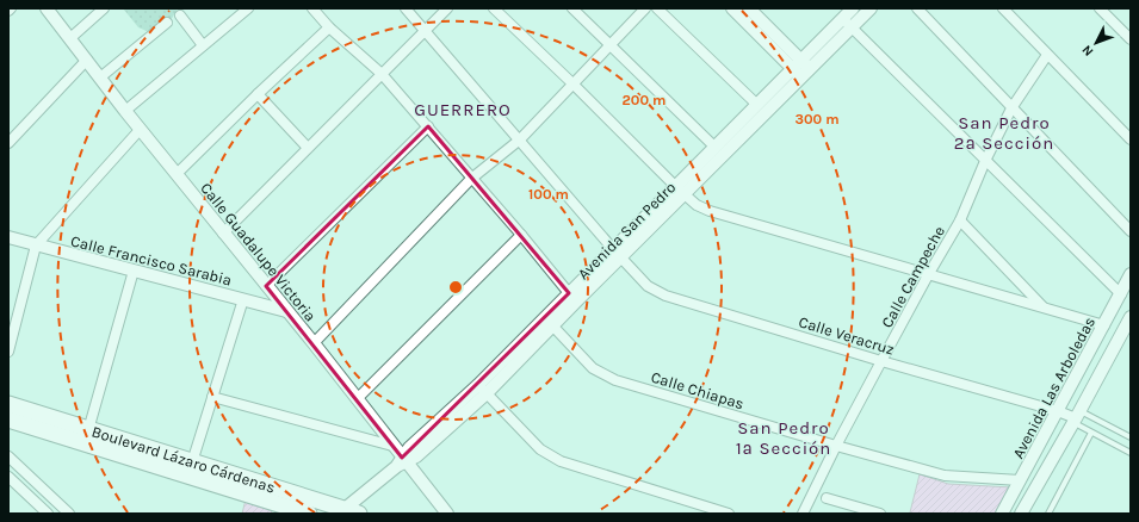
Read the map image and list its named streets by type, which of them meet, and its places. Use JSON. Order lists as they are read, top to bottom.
{
  "streets": {
    "main road": ["Boulevard Lázaro Cárdenas"],
    "street": [
      "Avenida San Pedro",
      "Calle Guadalupe Victoria",
      "Calle Francisco Sarabia",
      "Calle Campeche",
      "Calle Veracruz",
      "Avenida Las Arboledas",
      "Calle Chiapas"
    ]
  },
  "crossings": [
    ["Avenida San Pedro", "Calle Guadalupe Victoria"],
    ["Avenida San Pedro", "Calle Veracruz"],
    ["Avenida San Pedro", "Calle Chiapas"],
    ["Avenida San Pedro", "Boulevard Lázaro Cárdenas"],
    ["Calle Guadalupe Victoria", "Calle Francisco Sarabia"],
    ["Calle Campeche", "Calle Veracruz"],
    ["Calle Campeche", "Calle Chiapas"],
    ["Calle Veracruz", "Avenida Las Arboledas"],
    ["Avenida Las Arboledas", "Calle Chiapas"]
  ],
  "districts": ["GUERRERO", "San Pedro 2ª Sección", "San Pedro 1ª Sección"],
  "north": "bottom left",
  "rings": ["200 m", "300 m", "100 m"]
}
